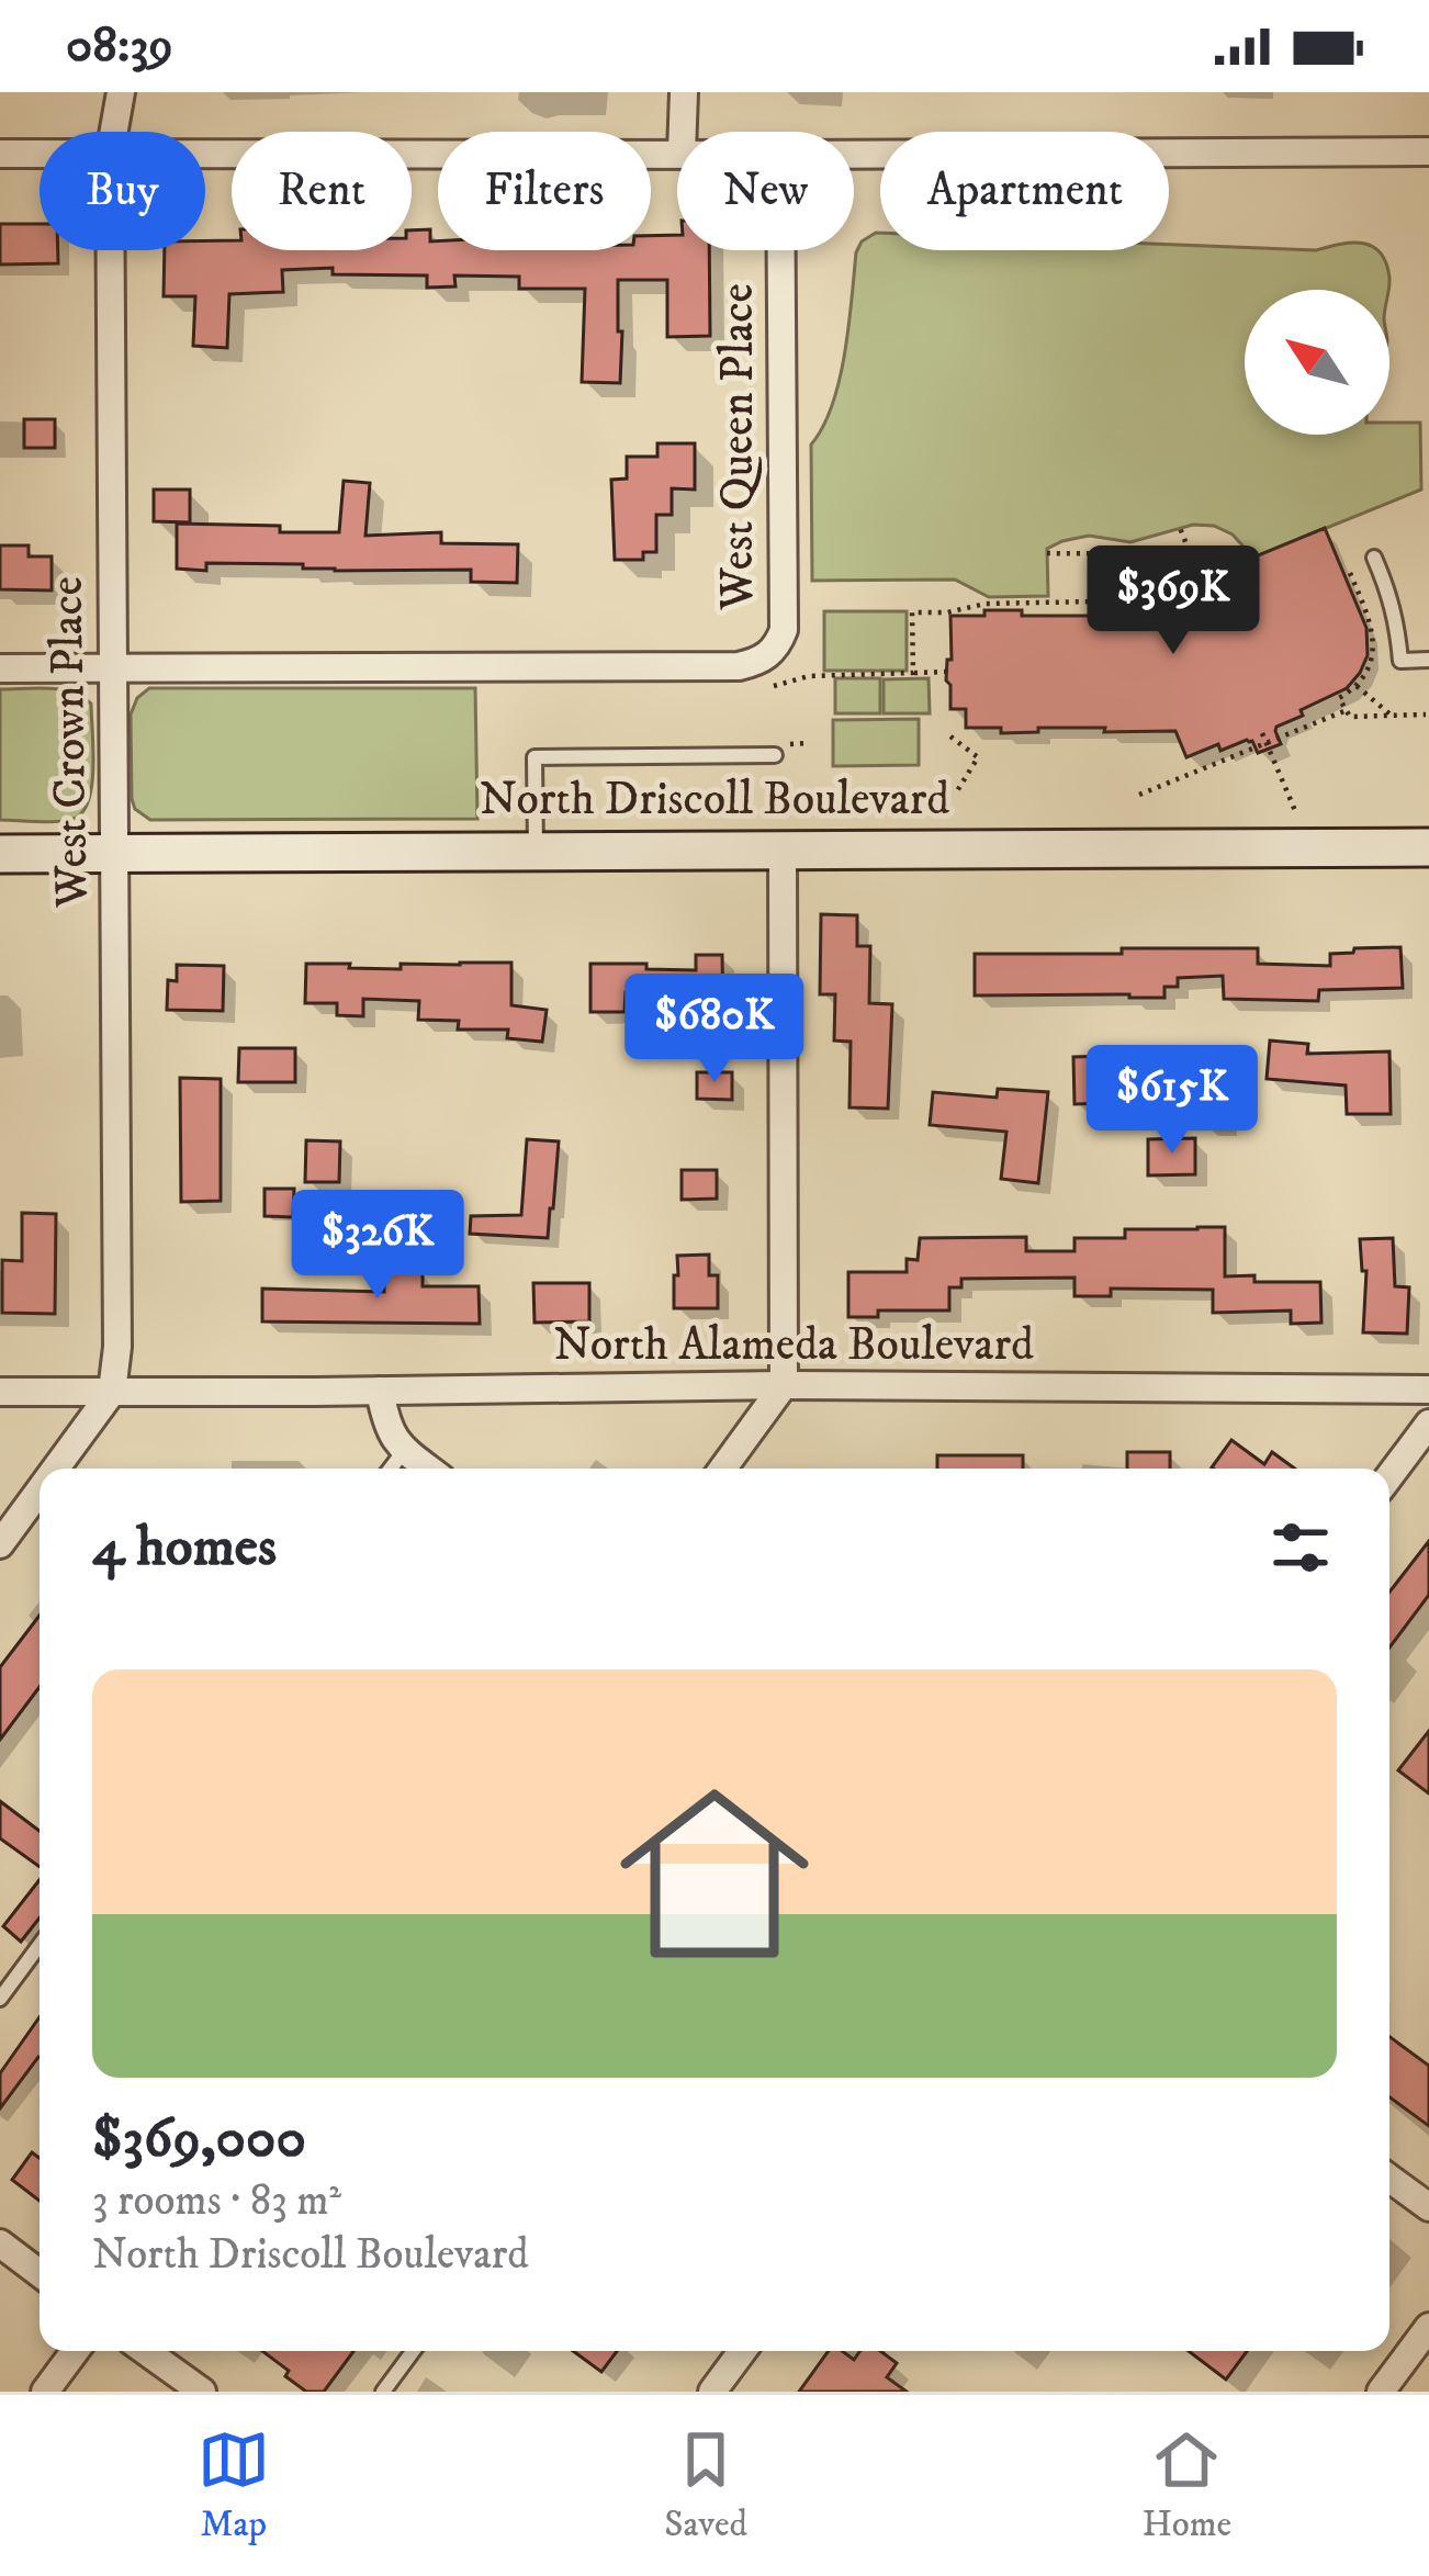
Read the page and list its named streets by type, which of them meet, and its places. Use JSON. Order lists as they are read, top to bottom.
{
  "streets": {
    "main road": ["North Driscoll Boulevard"],
    "street": ["West Queen Place", "West Crown Place", "North Alameda Boulevard"]
  },
  "crossings": [
    ["West Queen Place", "West Crown Place"],
    ["West Crown Place", "North Driscoll Boulevard"],
    ["West Crown Place", "North Alameda Boulevard"]
  ],
  "north": "top left",
  "page": {
    "status": "08:39",
    "chip": [
      "Buy",
      "Rent",
      "Filters",
      "New",
      "Apartment"
    ],
    "price": [
      "$369K",
      "$680K",
      "$615K",
      "$326K"
    ],
    "heading": "4 homes",
    "list": [
      {
        "name": "$369,000",
        "note": "3 rooms · 83 m² · North Driscoll Boulevard"
      }
    ],
    "tabs": ["Map", "Saved", "Home"]
  }
}
